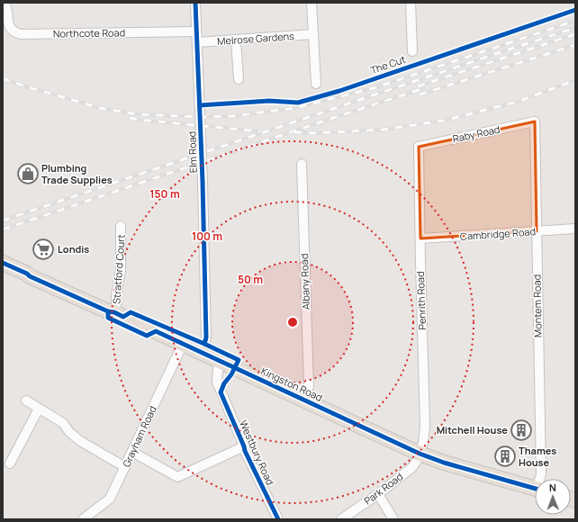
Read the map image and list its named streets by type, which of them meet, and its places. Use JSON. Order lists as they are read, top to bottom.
{
  "streets": {
    "main road": ["Kingston Road"],
    "street": [
      "Northcote Road",
      "Melrose Gardens",
      "Raby Road",
      "Elm Road",
      "Cambridge Road",
      "Stratford Court",
      "Albany Road",
      "Penrith Road",
      "Montem Road",
      "Grayham Road",
      "Westbury Road",
      "Park Road"
    ],
    "cycle path": ["The Cut"]
  },
  "crossings": [
    ["Northcote Road", "Elm Road"],
    ["Melrose Gardens", "Elm Road"],
    ["Raby Road", "Penrith Road"],
    ["Raby Road", "Montem Road"],
    ["Elm Road", "Kingston Road"],
    ["Cambridge Road", "Penrith Road"],
    ["Cambridge Road", "Montem Road"],
    ["Stratford Court", "Kingston Road"],
    ["Albany Road", "Kingston Road"],
    ["Penrith Road", "Kingston Road"],
    ["Penrith Road", "Park Road"],
    ["Kingston Road", "Grayham Road"],
    ["Kingston Road", "Westbury Road"],
    ["Kingston Road", "Park Road"]
  ],
  "places": {
    "shop": ["Plumbing Trade Supplies"],
    "supermarket": ["Londis"],
    "building": ["Mitchell House", "Thames House"]
  },
  "north": "top",
  "rings": ["150 m", "100 m", "50 m"]
}
